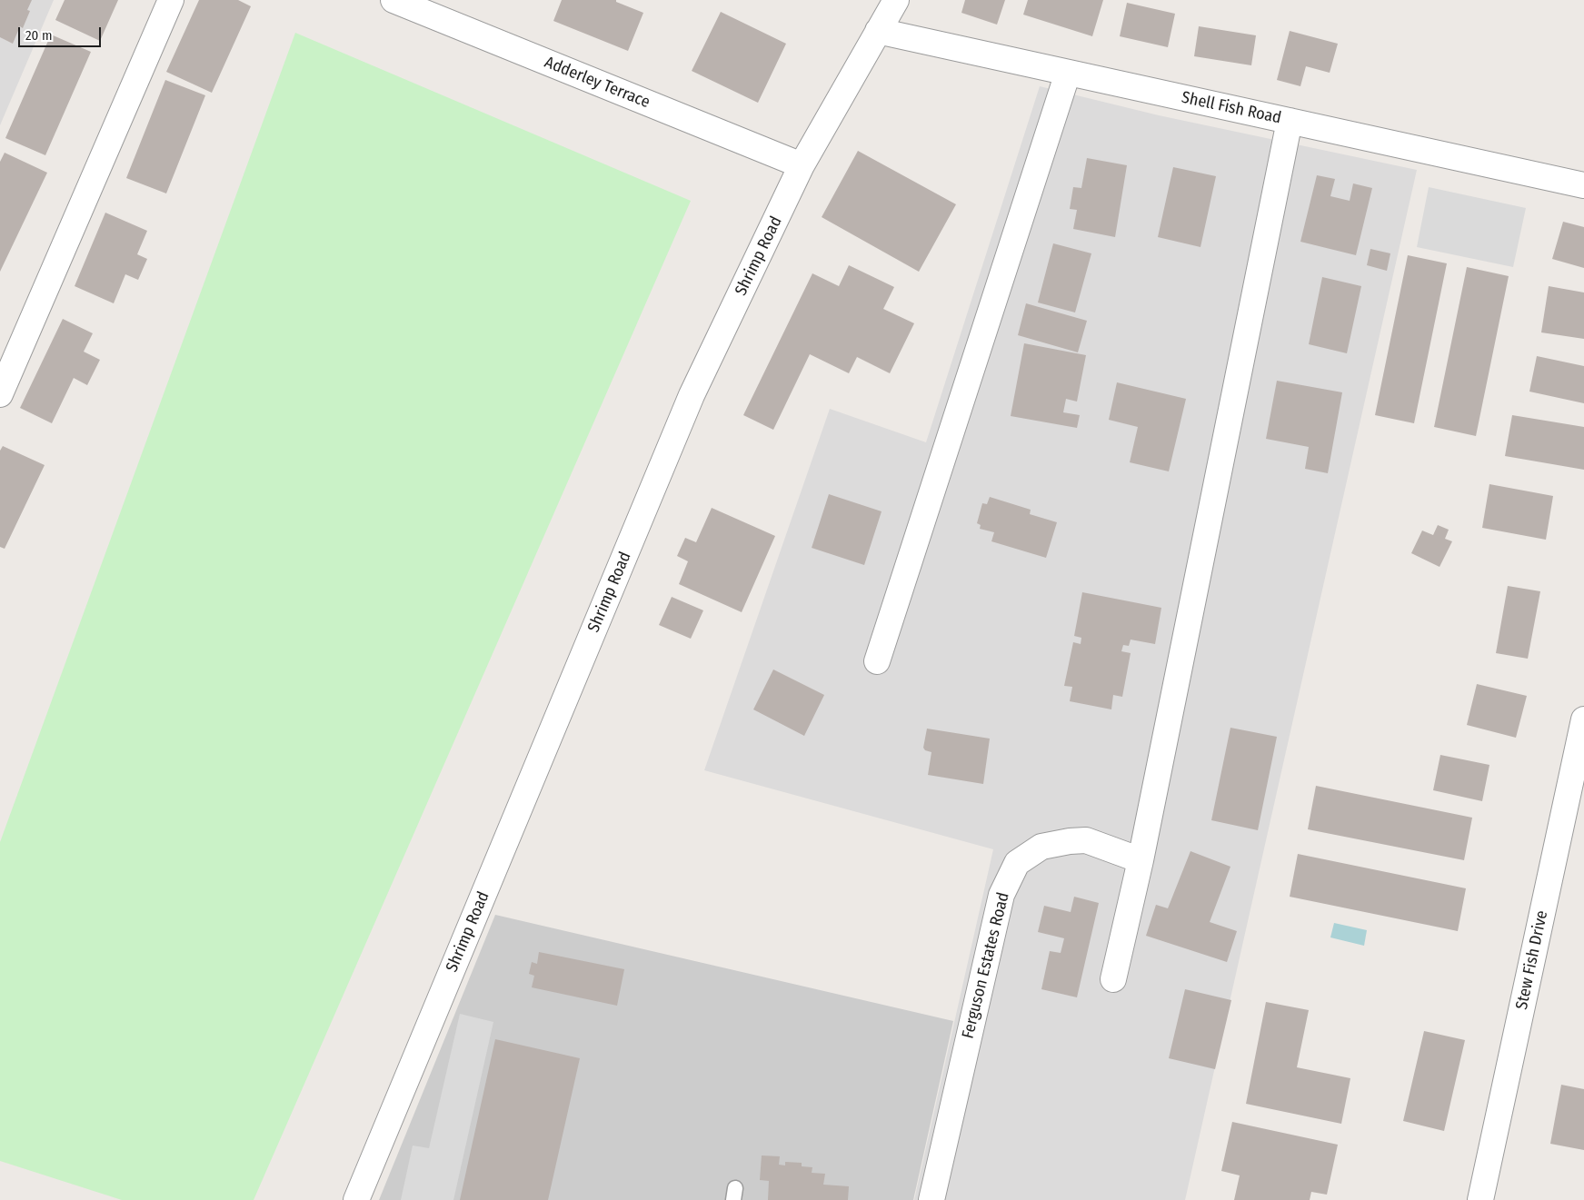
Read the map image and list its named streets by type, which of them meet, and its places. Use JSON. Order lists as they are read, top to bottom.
{
  "streets": {
    "street": [
      "Adderley Terrace",
      "Shell Fish Road",
      "Shrimp Road",
      "Stew Fish Drive",
      "Ferguson Estates Road"
    ]
  },
  "crossings": [
    ["Adderley Terrace", "Shrimp Road"],
    ["Shell Fish Road", "Shrimp Road"]
  ],
  "scale_bar": "20 m"
}
